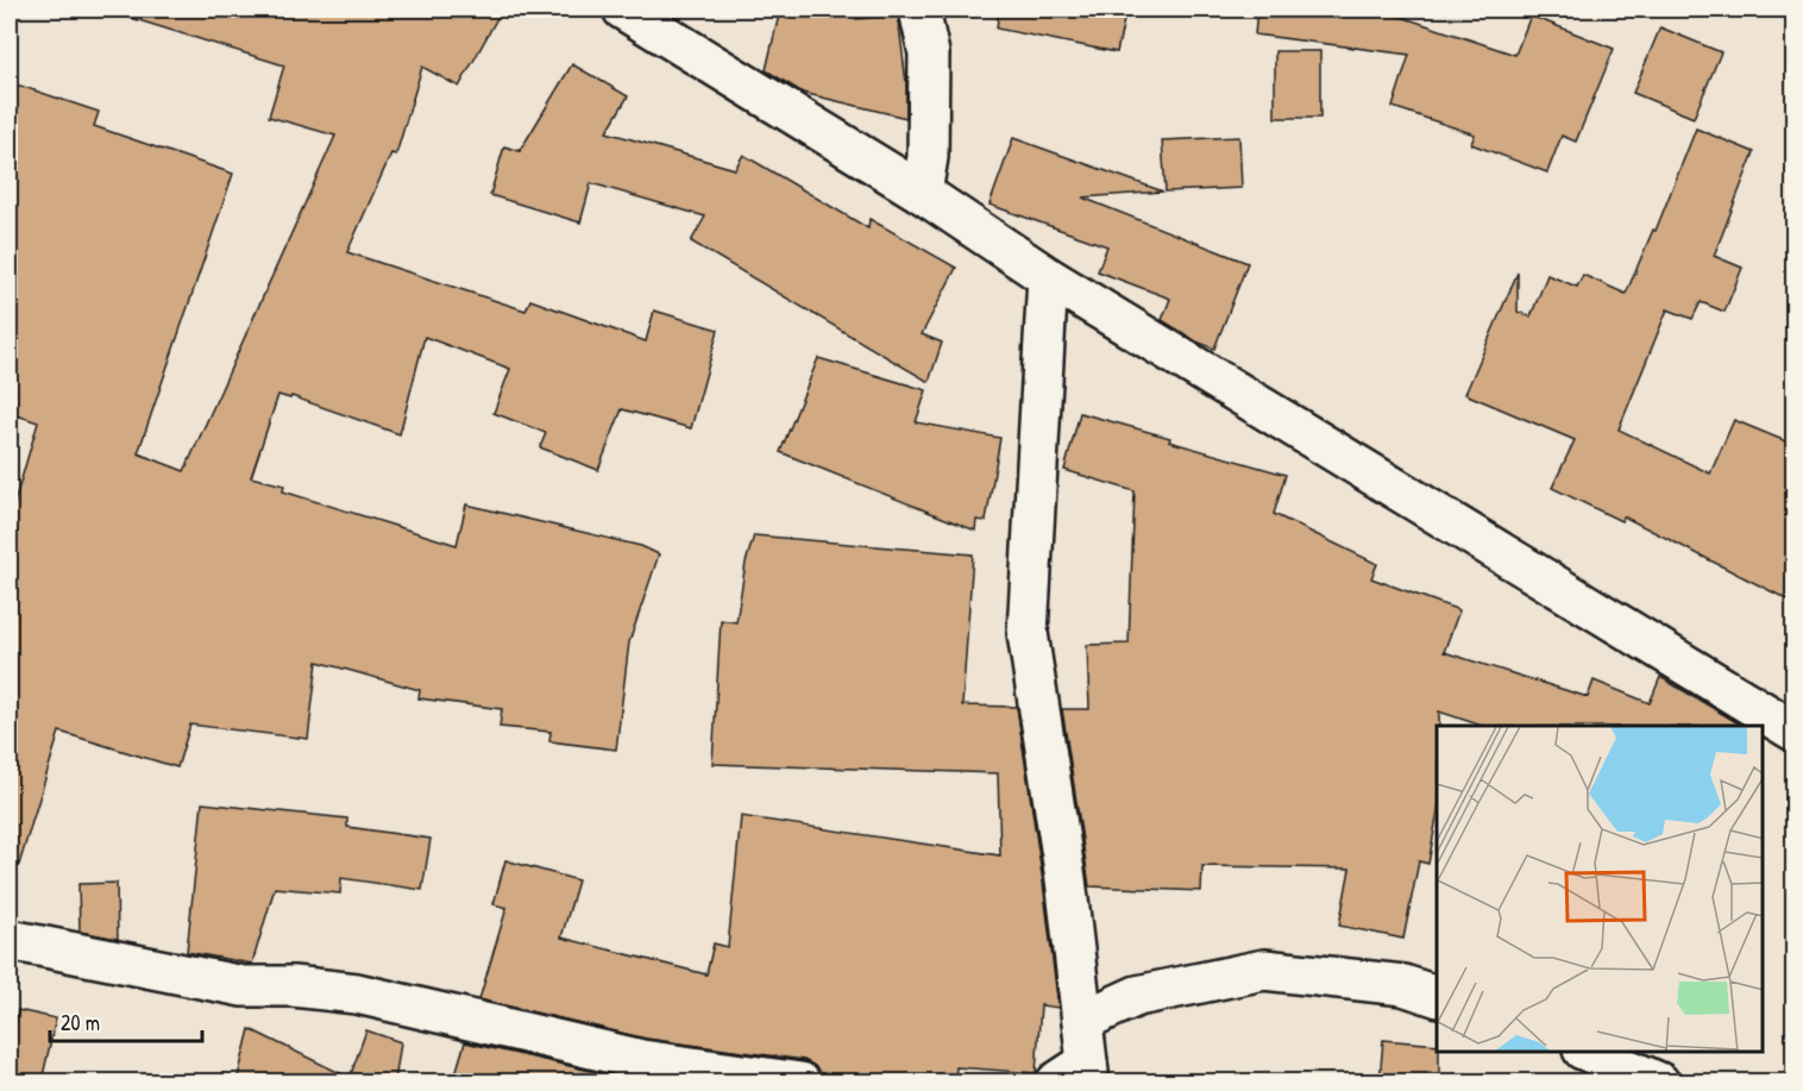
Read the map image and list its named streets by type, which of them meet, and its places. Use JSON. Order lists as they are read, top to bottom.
{
  "scale_bar": "20 m"
}
